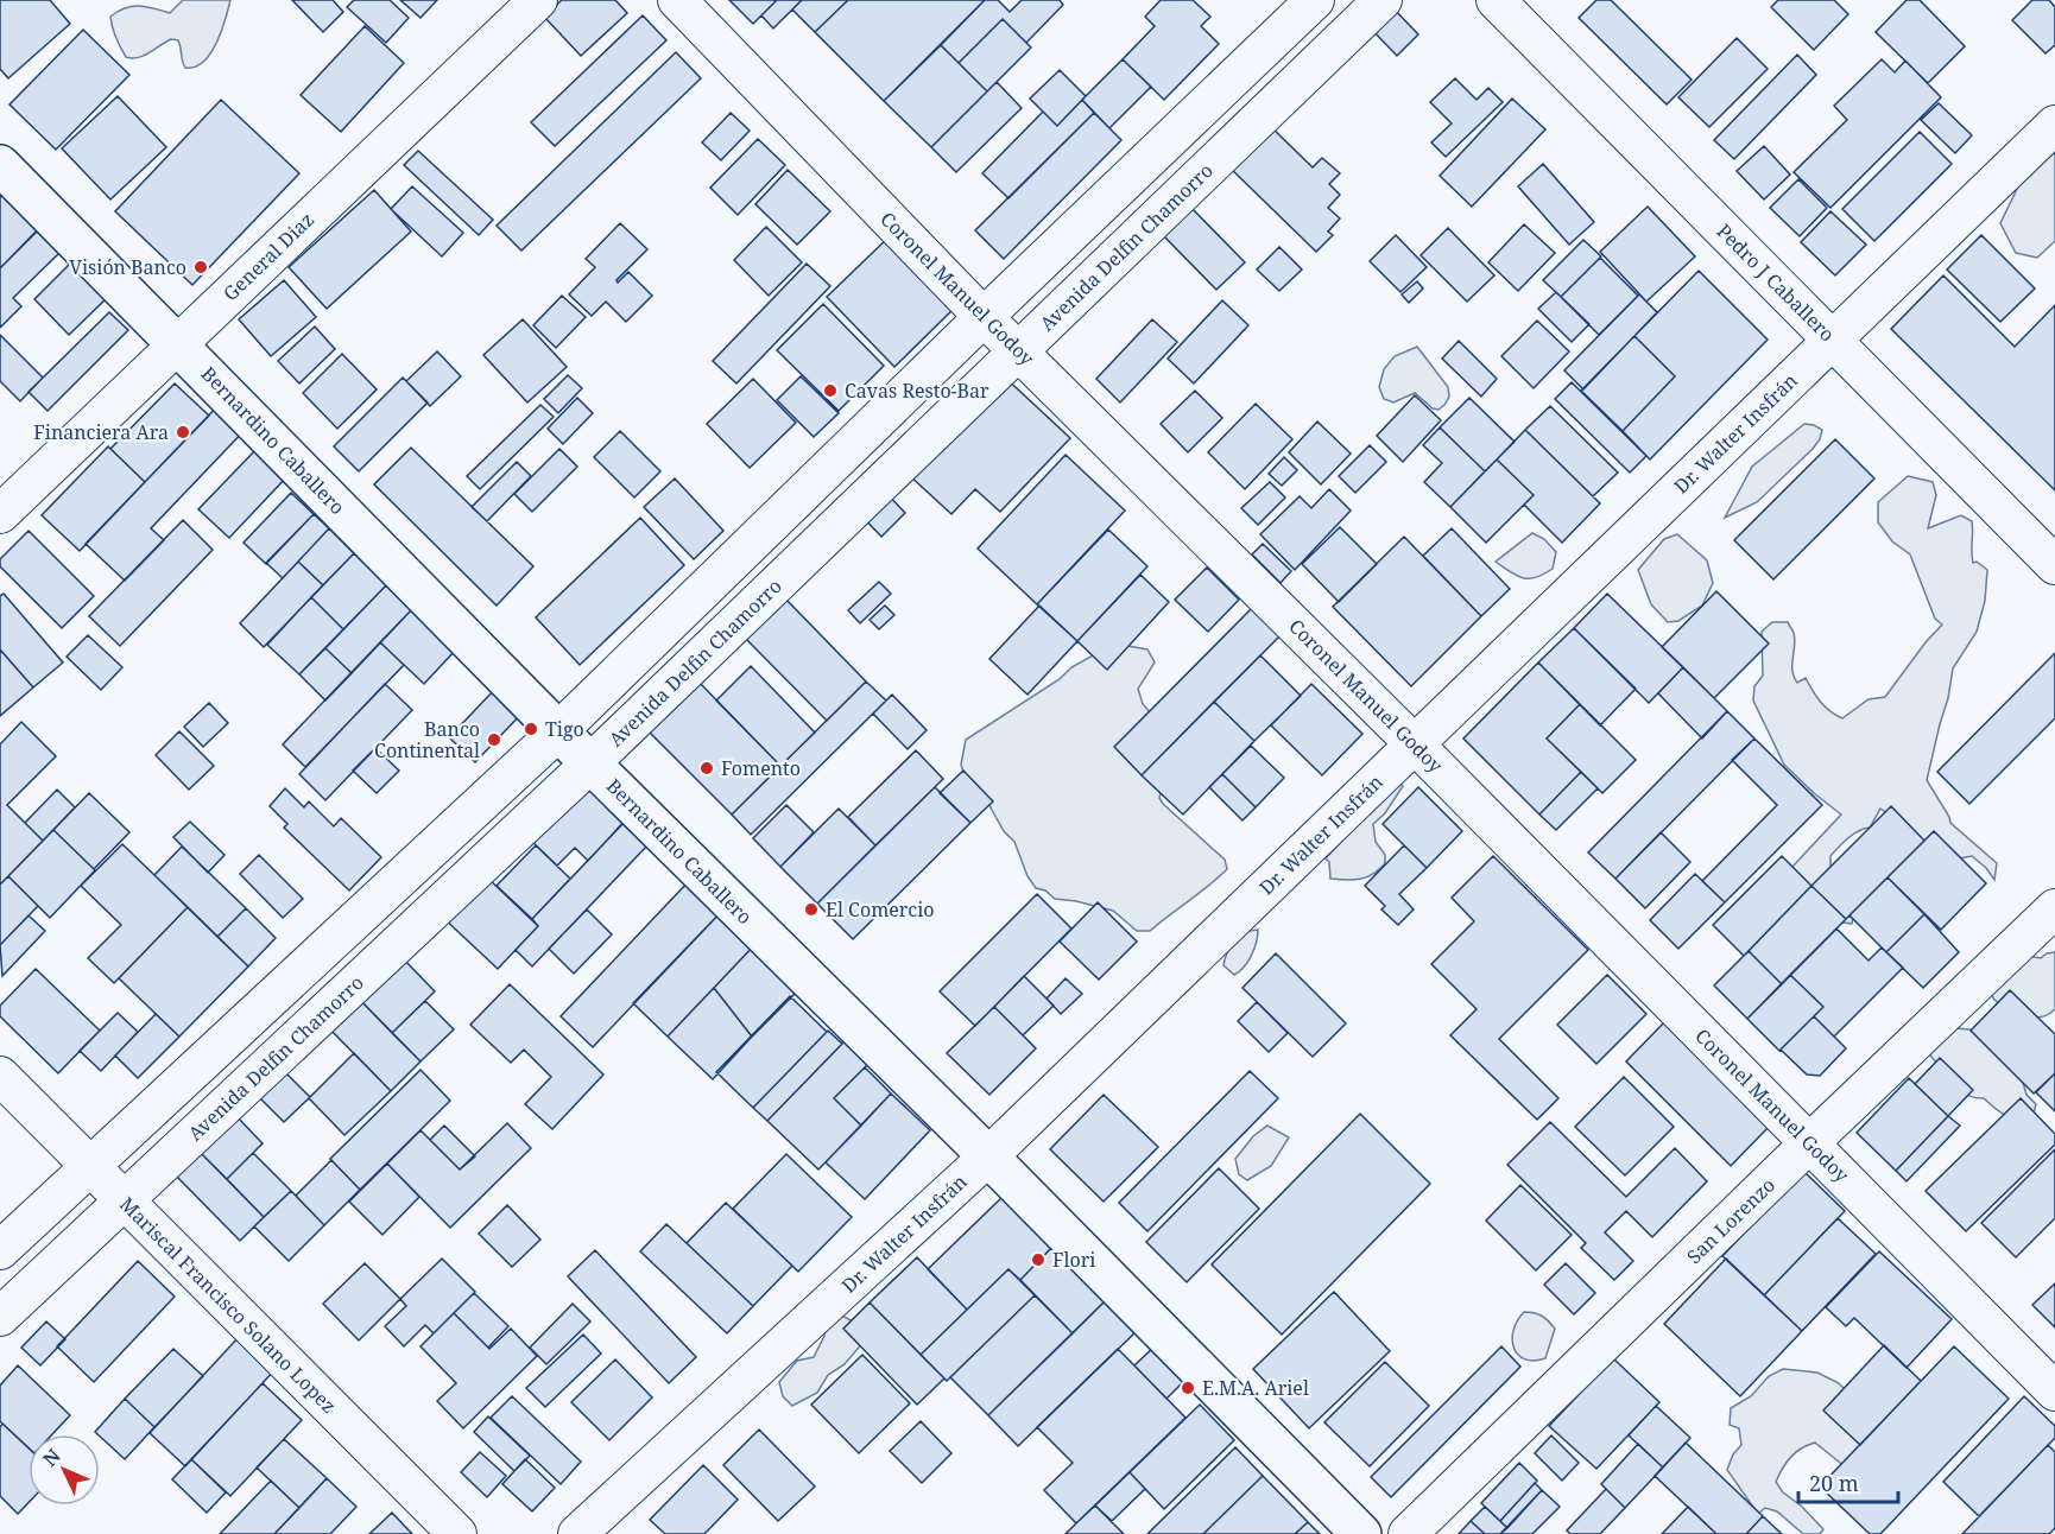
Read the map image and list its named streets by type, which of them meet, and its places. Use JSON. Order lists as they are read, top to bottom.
{
  "streets": {
    "highway": ["Bernardino Caballero"],
    "street": [
      "Avenida Delfin Chamorro",
      "General Diaz",
      "Pedro J Caballero",
      "Coronel Manuel Godoy",
      "Dr. Walter Insfrán",
      "San Lorenzo",
      "Mariscal Francisco Solano Lopez"
    ]
  },
  "crossings": [
    ["Avenida Delfin Chamorro", "Coronel Manuel Godoy"],
    ["Avenida Delfin Chamorro", "Bernardino Caballero"],
    ["Avenida Delfin Chamorro", "Mariscal Francisco Solano Lopez"],
    ["General Diaz", "Bernardino Caballero"],
    ["Pedro J Caballero", "Dr. Walter Insfrán"],
    ["Coronel Manuel Godoy", "Dr. Walter Insfrán"],
    ["Coronel Manuel Godoy", "San Lorenzo"],
    ["Dr. Walter Insfrán", "Bernardino Caballero"]
  ],
  "places": [
    "Visión Banco",
    "Cavas Resto-Bar",
    "Financiera Ara",
    "Tigo",
    "Banco Continental",
    "Fomento",
    "El Comercio",
    "Flori",
    "E.M.A. Ariel"
  ],
  "scale_bar": "20 m",
  "north": "top left"
}
